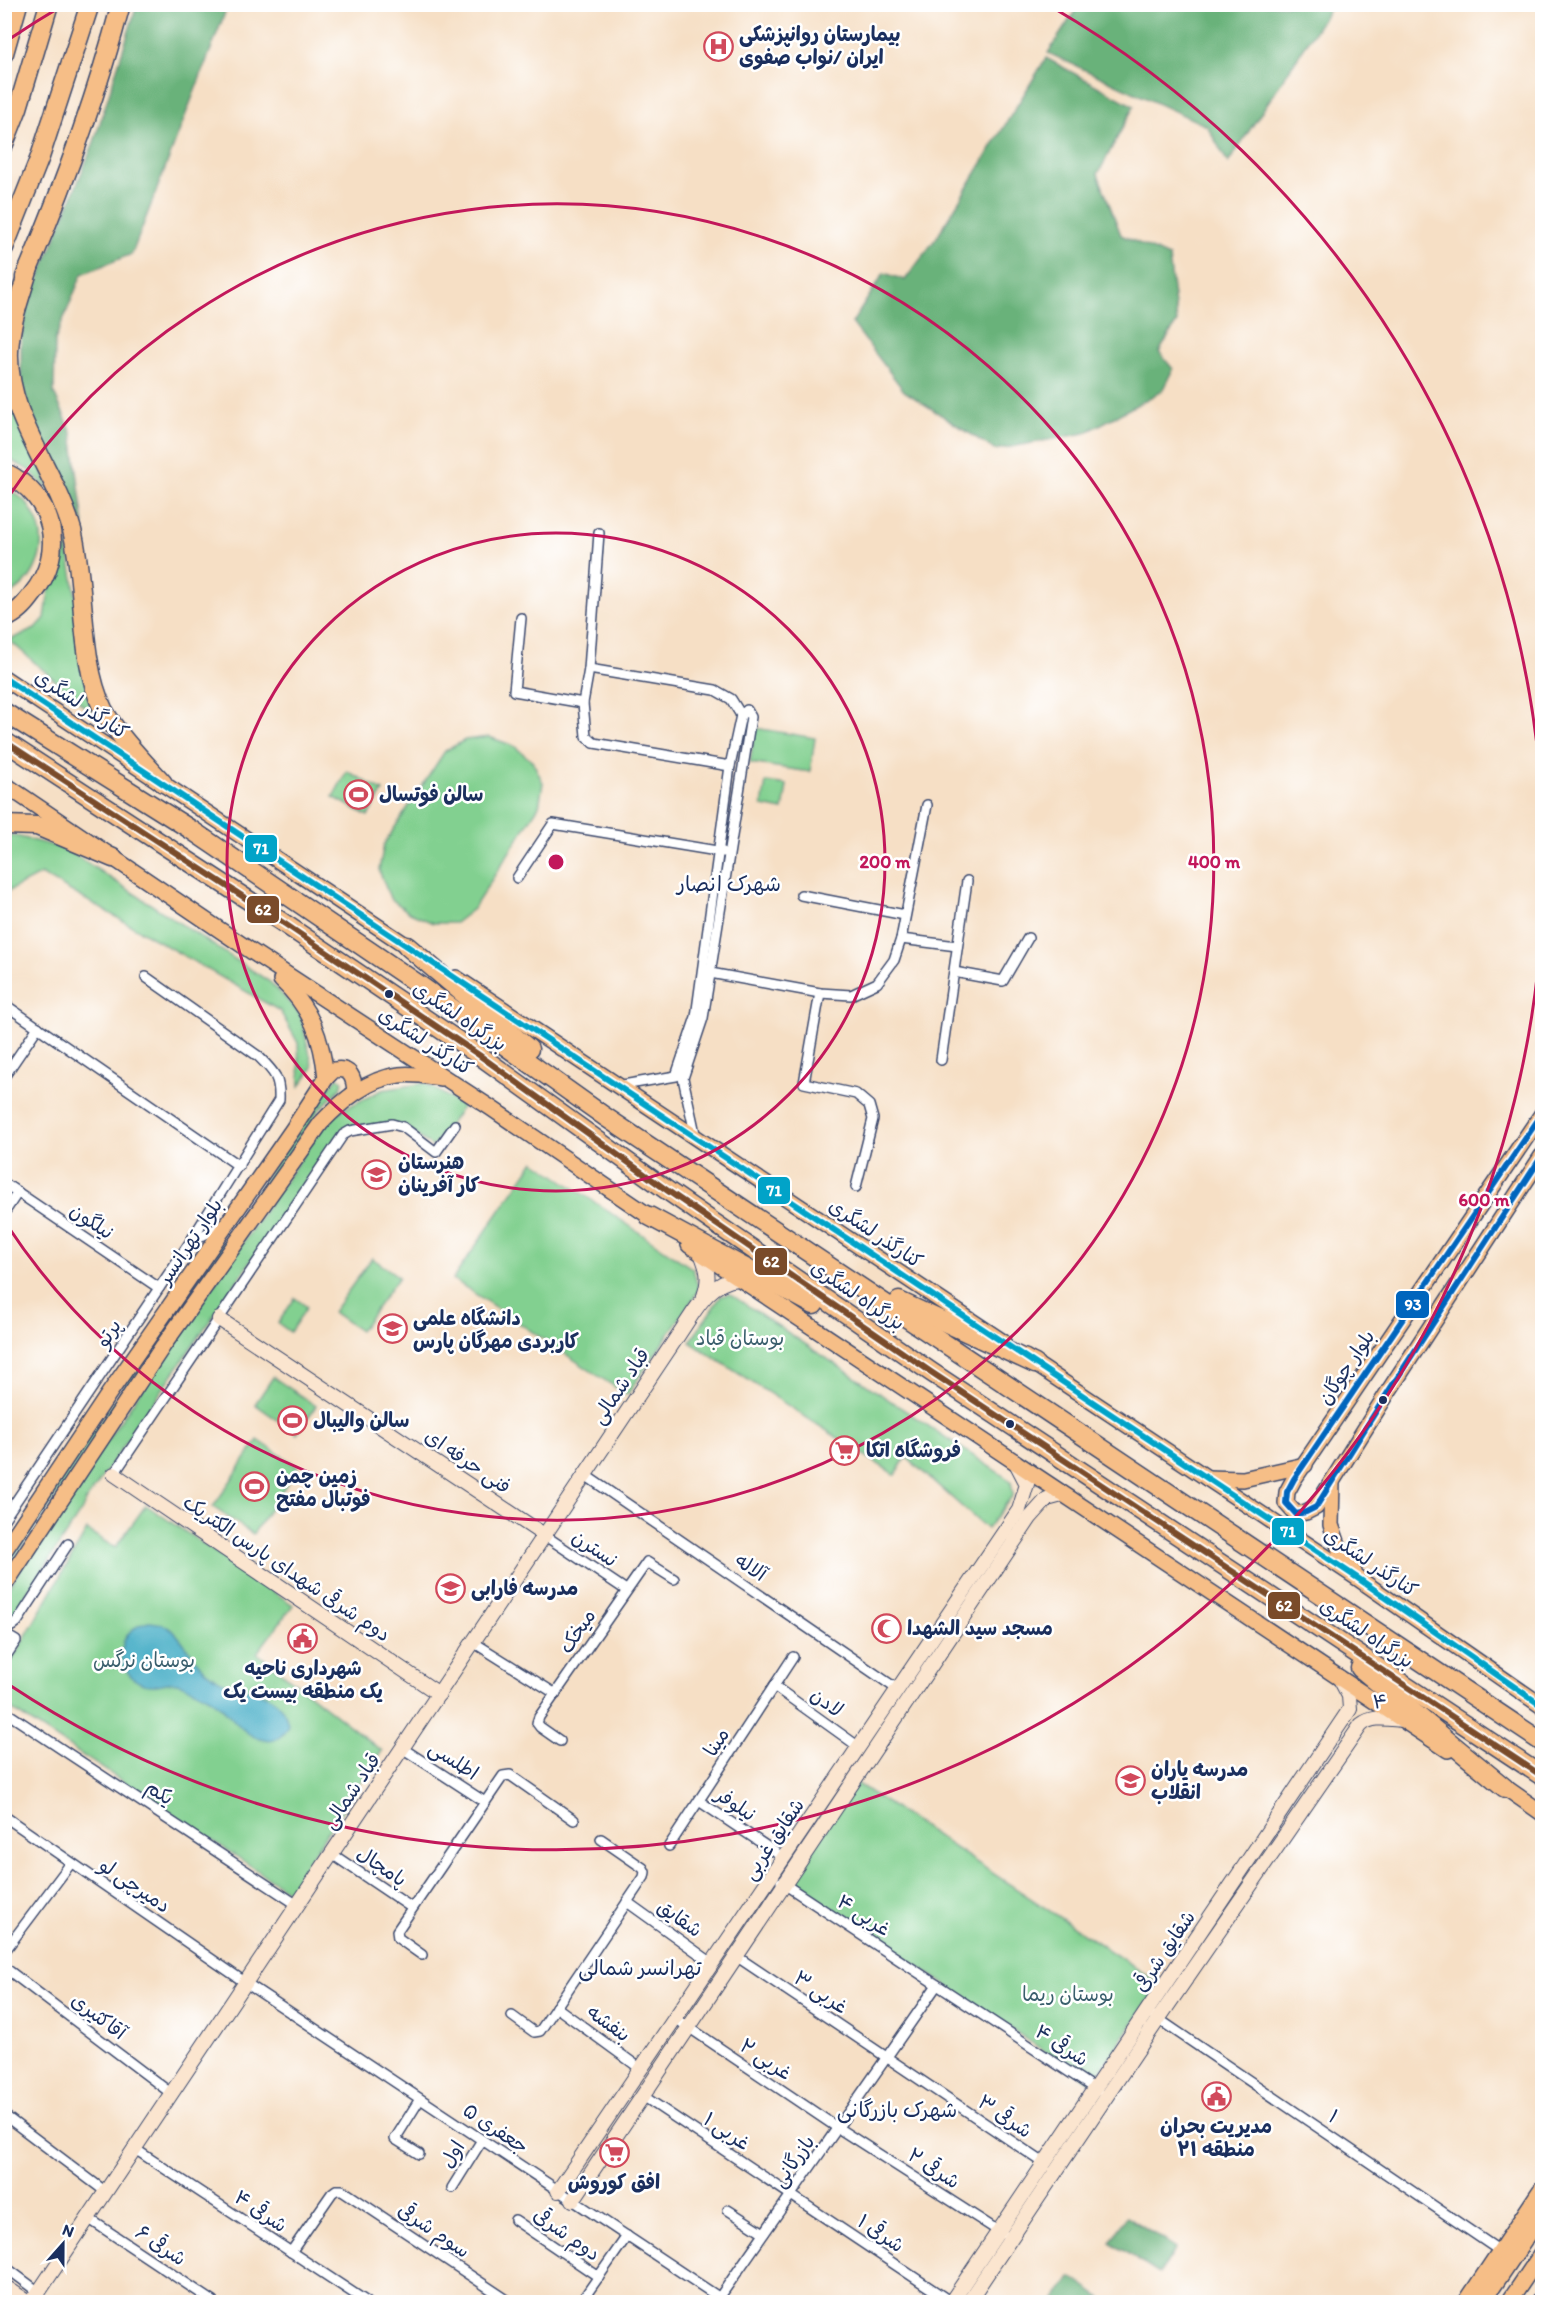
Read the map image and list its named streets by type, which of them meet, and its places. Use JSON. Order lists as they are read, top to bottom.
{
  "streets": {
    "highway": ["بزرگراه لشگری"],
    "main road": ["کنارگذر لشگری", "بلوار تهرانسر", "بلوار چوگان"],
    "street": [
      "نیلگون",
      "پرتو",
      "قباد شمالی",
      "فنی حرفه ای",
      "نسترن",
      "آلاله",
      "دوم شرقی شهدای پارس الکتریک",
      "میخک",
      "۴",
      "لادن",
      "مینا",
      "اطلسی",
      "یکم",
      "نیلوفر",
      "شقایق غربی",
      "پامچال",
      "دمیرچی لو",
      "۴ غربی",
      "شقایق",
      "شقایق شرقی",
      "۳ غربی",
      "آقاکثیری",
      "بنفشه",
      "۴ شرقی",
      "۲ غربی",
      "۳ شرقی",
      "۱",
      "جعفری ۵",
      "۱ غربی",
      "اول",
      "بازرگانی",
      "۲ شرقی",
      "سوم شرقی",
      "۱ شرقی",
      "دوم شرقی",
      "۶ شرقی"
    ]
  },
  "crossings": [
    ["کنارگذر لشگری", "بلوار تهرانسر"],
    ["کنارگذر لشگری", "۴"],
    ["کنارگذر لشگری", "شقایق شرقی"],
    ["نیلگون", "پرتو"],
    ["قباد شمالی", "فنی حرفه ای"],
    ["قباد شمالی", "نسترن"],
    ["قباد شمالی", "آلاله"],
    ["قباد شمالی", "دوم شرقی شهدای پارس الکتریک"],
    ["قباد شمالی", "اطلسی"],
    ["قباد شمالی", "یکم"],
    ["قباد شمالی", "پامچال"],
    ["قباد شمالی", "دمیرچی لو"],
    ["قباد شمالی", "آقاکثیری"],
    ["قباد شمالی", "۴ شرقی"],
    ["قباد شمالی", "جعفری ۵"],
    ["قباد شمالی", "۶ شرقی"],
    ["فنی حرفه ای", "نسترن"],
    ["نسترن", "میخک"],
    ["آلاله", "شقایق غربی"],
    ["۴", "شقایق شرقی"],
    ["لادن", "مینا"],
    ["لادن", "شقایق غربی"],
    ["مینا", "نیلوفر"],
    ["نیلوفر", "شقایق غربی"],
    ["شقایق غربی", "۴ غربی"],
    ["شقایق غربی", "شقایق"],
    ["شقایق غربی", "۳ غربی"],
    ["شقایق غربی", "بنفشه"],
    ["شقایق غربی", "۲ غربی"],
    ["شقایق غربی", "جعفری ۵"],
    ["شقایق غربی", "۱ غربی"],
    ["دمیرچی لو", "جعفری ۵"],
    ["۴ غربی", "۴ شرقی"],
    ["۴ غربی", "بازرگانی"],
    ["شقایق شرقی", "۴ شرقی"],
    ["شقایق شرقی", "۳ شرقی"],
    ["شقایق شرقی", "۱"],
    ["شقایق شرقی", "۲ شرقی"],
    ["شقایق شرقی", "۱ شرقی"],
    ["۳ غربی", "۳ شرقی"],
    ["۳ غربی", "بازرگانی"],
    ["۴ شرقی", "بازرگانی"],
    ["۴ شرقی", "سوم شرقی"],
    ["۲ غربی", "بازرگانی"],
    ["۲ غربی", "۲ شرقی"],
    ["۳ شرقی", "بازرگانی"],
    ["جعفری ۵", "اول"],
    ["جعفری ۵", "بازرگانی"],
    ["۱ غربی", "بازرگانی"],
    ["۱ غربی", "۱ شرقی"],
    ["بازرگانی", "۲ شرقی"],
    ["بازرگانی", "۱ شرقی"]
  ],
  "districts": ["شهرک انصار", "تهرانسر شمالی", "شهرک بازرگانی"],
  "parks": ["بوستان قباد", "بوستان نرگس", "بوستان ریما"],
  "places": {
    "hospital": ["بیمارستان روانپزشکی ایران /نواب صفوی"],
    "sports": ["سالن فوتسال", "سالن والیبال", "زمین چمن فوتبال مفتح"],
    "school or university": [
      "هنرستان کار آفرینان",
      "دانشگاه علمی کاربردی مهرگان پارس",
      "مدرسه فارابی",
      "مدرسه یاران انقلاب"
    ],
    "supermarket": ["فروشگاه اتکا", "افق کوروش"],
    "mosque": ["مسجد سید الشهدا"],
    "public building": ["شهرداری ناحیه یک منطقه بیست یک", "مدیریت بحران منطقه ۲۱"]
  },
  "lines": ["transit line 71", "transit line 62", "transit line 93"],
  "north": "top",
  "rings": ["200 m", "400 m", "600 m"]
}
